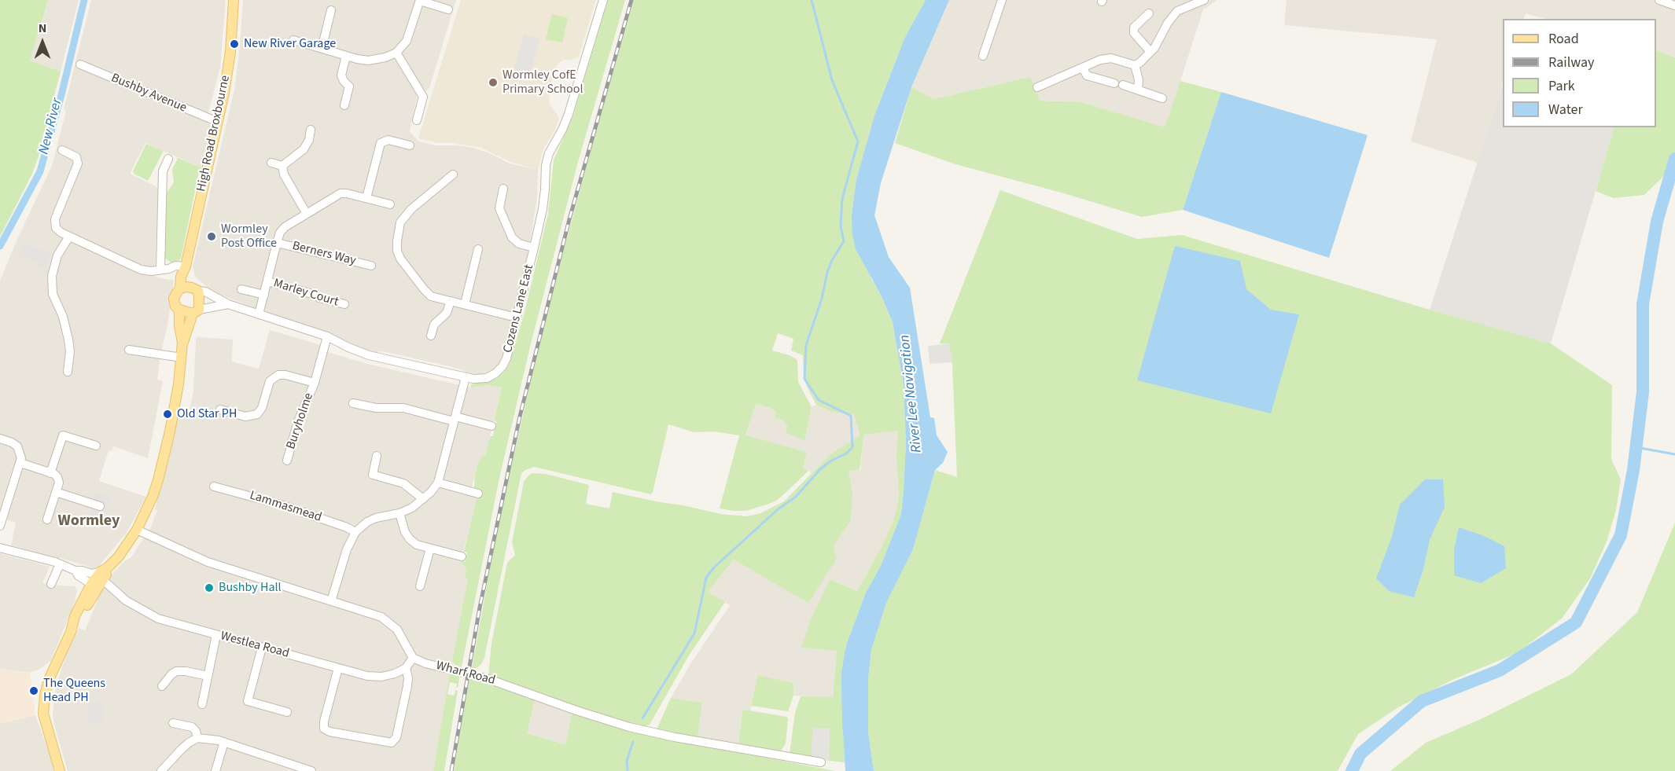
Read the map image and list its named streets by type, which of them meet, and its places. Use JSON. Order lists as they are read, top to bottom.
{
  "streets": {
    "main road": ["High Road Broxbourne"],
    "street": [
      "Bushby Avenue",
      "Berners Way",
      "Marley Court",
      "Cozens Lane East",
      "Buryholme",
      "Lammasmead",
      "Westlea Road",
      "Wharf Road"
    ]
  },
  "crossings": [
    ["Bushby Avenue", "High Road Broxbourne"],
    ["High Road Broxbourne", "Cozens Lane East"],
    ["Berners Way", "Marley Court"],
    ["Berners Way", "Cozens Lane East"],
    ["Cozens Lane East", "Buryholme"]
  ],
  "districts": ["Wormley"],
  "water": ["New River", "River Lee Navigation"],
  "places": [
    "New River Garage",
    "Wormley CofE Primary School",
    "Wormley Post Office",
    "Old Star PH",
    "Bushby Hall",
    "The Queens Head PH"
  ],
  "legend": [
    "Road",
    "Railway",
    "Park",
    "Water"
  ],
  "north": "top"
}
